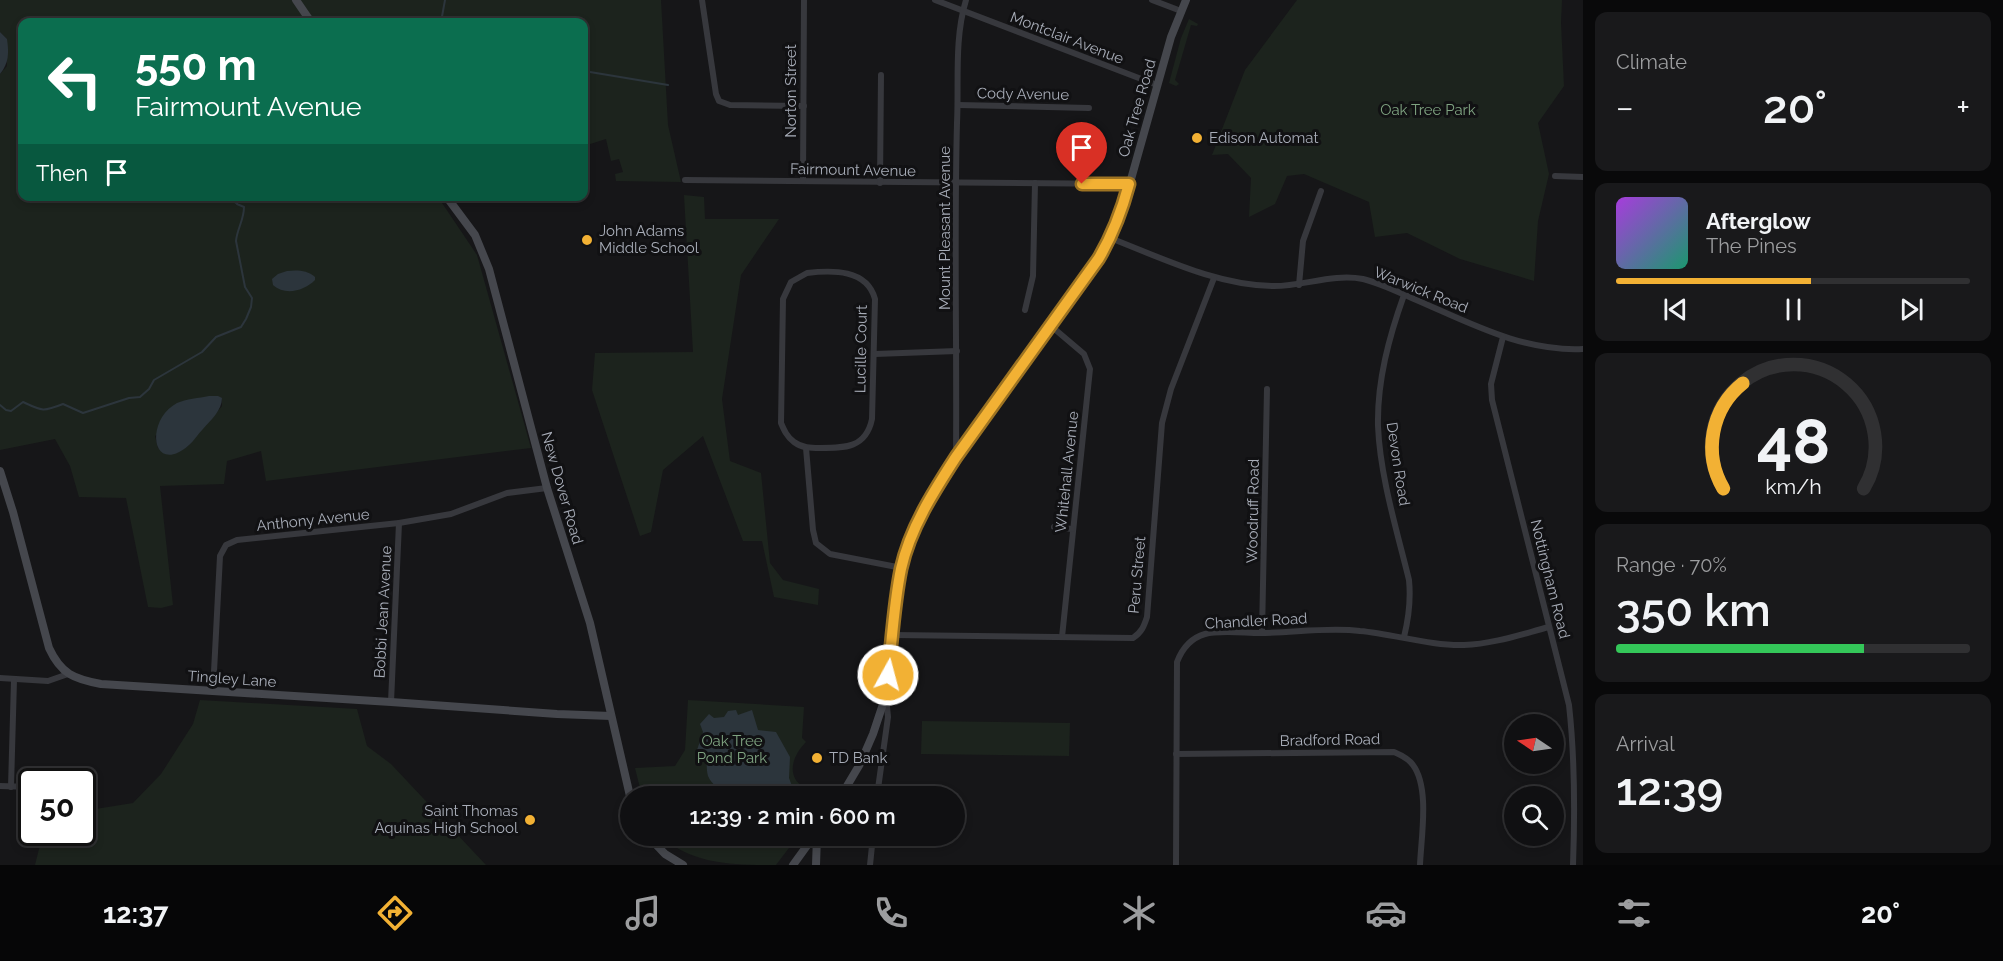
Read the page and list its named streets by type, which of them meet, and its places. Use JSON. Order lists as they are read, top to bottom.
{
  "streets": {
    "street": [
      "Montclair Avenue",
      "Norton Street",
      "Cody Avenue",
      "Oak Tree Road",
      "Fairmount Avenue",
      "Mount Pleasant Avenue",
      "Warwick Road",
      "Lucille Court",
      "Devon Road",
      "Whitehall Avenue",
      "New Dover Road",
      "Woodruff Road",
      "Anthony Avenue",
      "Peru Street",
      "Nottingham Road",
      "Bobbi Jean Avenue",
      "Chandler Road",
      "Tingley Lane",
      "Bradford Road"
    ]
  },
  "crossings": [
    ["Montclair Avenue", "Oak Tree Road"],
    ["Montclair Avenue", "Mount Pleasant Avenue"],
    ["Norton Street", "Fairmount Avenue"],
    ["Cody Avenue", "Mount Pleasant Avenue"],
    ["Oak Tree Road", "Fairmount Avenue"],
    ["Oak Tree Road", "Mount Pleasant Avenue"],
    ["Oak Tree Road", "Warwick Road"],
    ["Oak Tree Road", "Whitehall Avenue"],
    ["Oak Tree Road", "Peru Street"],
    ["Fairmount Avenue", "Mount Pleasant Avenue"],
    ["Warwick Road", "Devon Road"],
    ["Warwick Road", "Peru Street"],
    ["Warwick Road", "Nottingham Road"],
    ["Devon Road", "Chandler Road"],
    ["Whitehall Avenue", "Peru Street"],
    ["New Dover Road", "Anthony Avenue"],
    ["New Dover Road", "Tingley Lane"],
    ["Woodruff Road", "Chandler Road"],
    ["Anthony Avenue", "Bobbi Jean Avenue"],
    ["Anthony Avenue", "Tingley Lane"],
    ["Nottingham Road", "Chandler Road"],
    ["Bobbi Jean Avenue", "Tingley Lane"],
    ["Chandler Road", "Bradford Road"]
  ],
  "parks": ["Oak Tree Park", "Oak Tree Pond Park"],
  "places": [
    "Edison Automat",
    "John Adams Middle School",
    "TD Bank",
    "Saint Thomas Aquinas High School"
  ],
  "north": "left",
  "page": {
    "tile": [
      "Climate",
      ["Range · 70%", "350 km"],
      ["Arrival", "12:39"]
    ],
    "turn": ["550 m", "Fairmount Avenue"],
    "heat": ["−", "20°", "+"],
    "then": "Then",
    "song": ["Afterglow", "The Pines"],
    "limit": "50",
    "trip": "12:39 · 2 min · 600 m",
    "tabs": ["12:37", "20°"],
    "gauge": ["48", "km/h"]
  }
}
